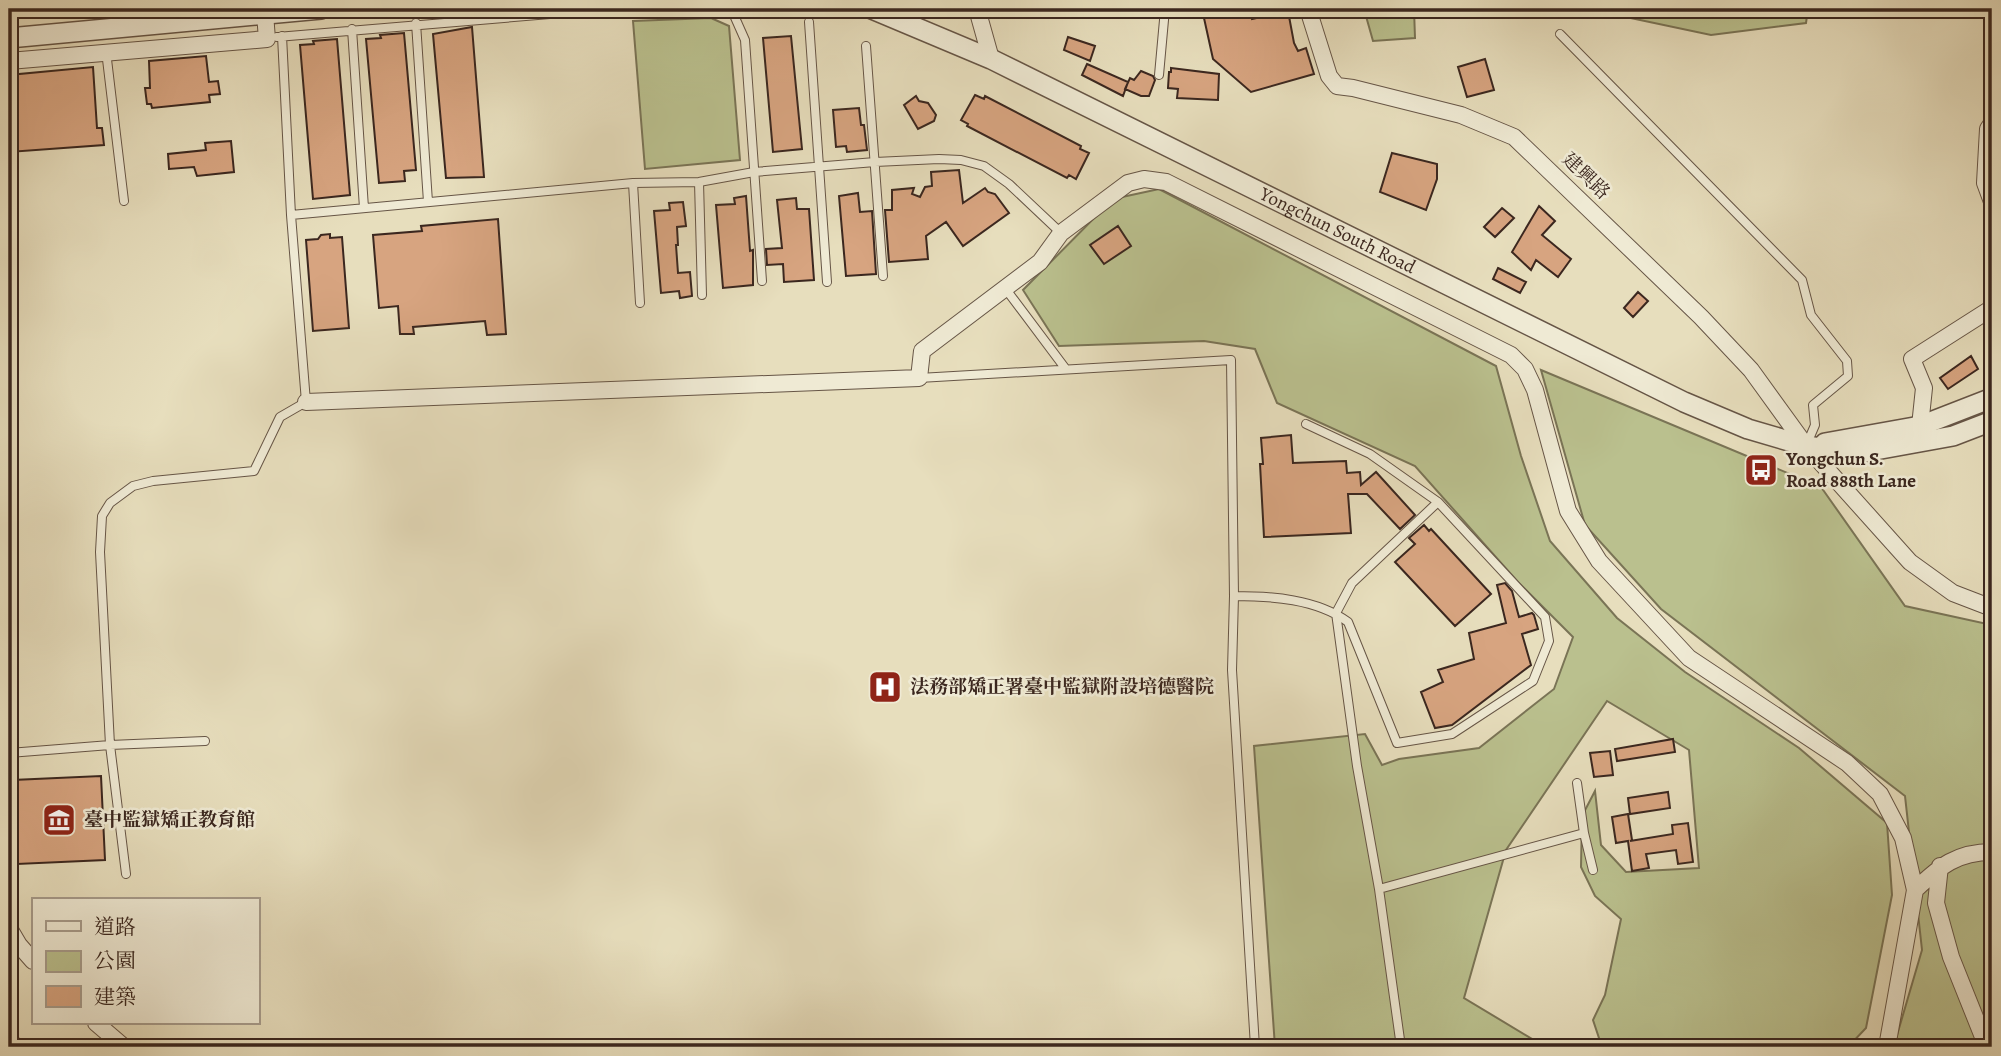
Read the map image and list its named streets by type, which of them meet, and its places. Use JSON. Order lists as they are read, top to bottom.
{
  "streets": {
    "street": ["建興路", "Yongchun South Road"]
  },
  "crossings": [
    ["建興路", "Yongchun South Road"]
  ],
  "places": {
    "bus stop": ["Yongchun S. Road 888th Lane"],
    "hospital": ["法務部矯正署臺中監獄附設培德醫院"],
    "museum": ["臺中監獄矯正教育館"]
  },
  "legend": ["道路", "公園", "建築"]
}
